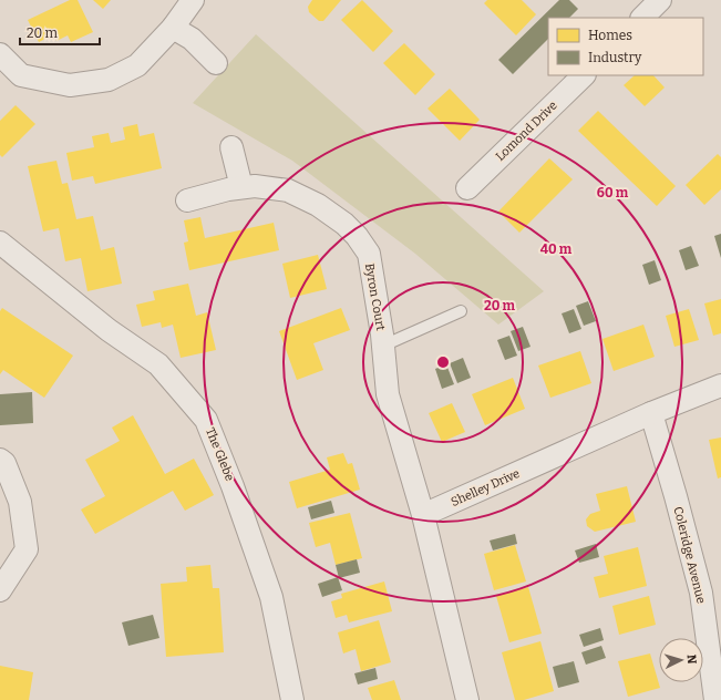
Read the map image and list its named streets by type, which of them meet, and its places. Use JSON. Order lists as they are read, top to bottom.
{
  "streets": {
    "street": [
      "Lomond Drive",
      "Byron Court",
      "The Glebe",
      "Shelley Drive",
      "Coleridge Avenue"
    ]
  },
  "crossings": [
    ["Byron Court", "Shelley Drive"],
    ["Shelley Drive", "Coleridge Avenue"]
  ],
  "legend": ["Homes", "Industry"],
  "scale_bar": "20 m",
  "north": "right",
  "rings": ["60 m", "40 m", "20 m"]
}
